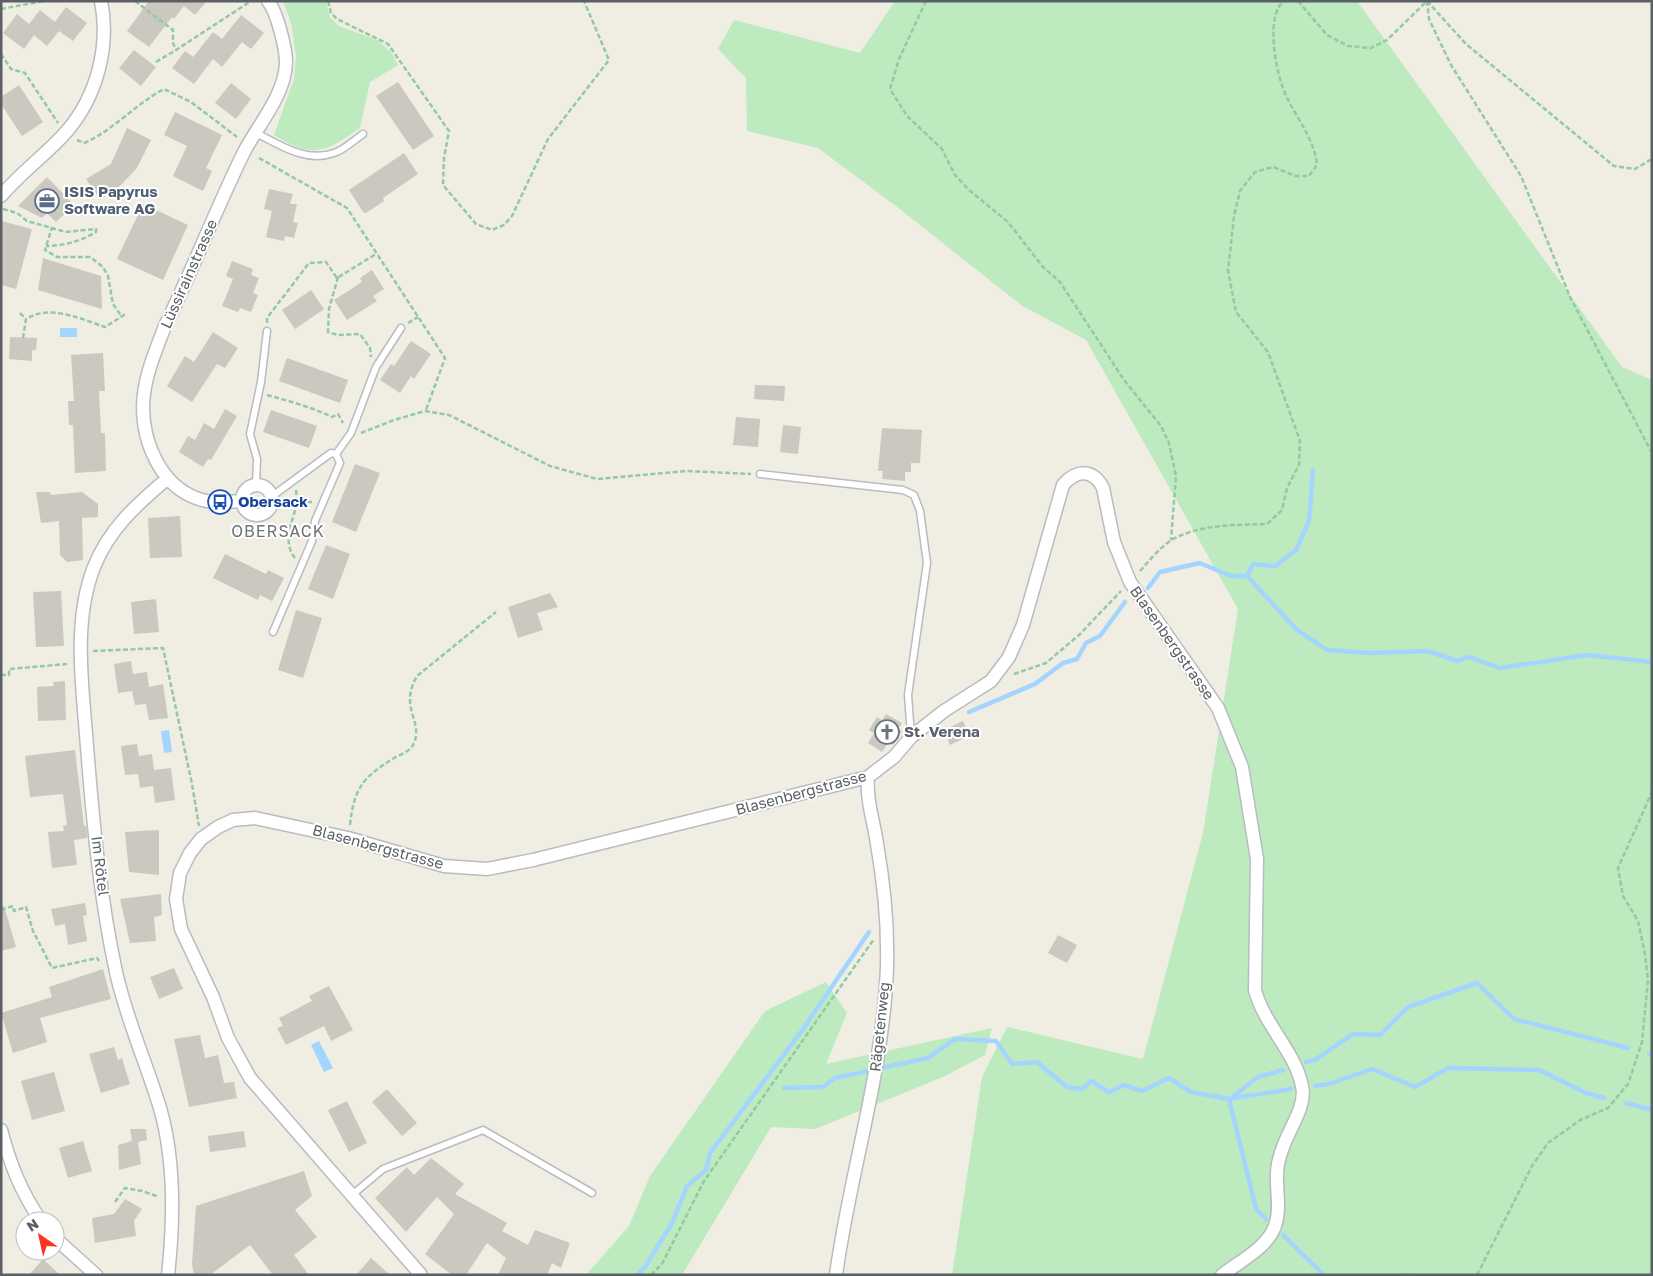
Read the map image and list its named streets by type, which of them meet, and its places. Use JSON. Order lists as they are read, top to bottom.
{
  "streets": {
    "street": [
      "Lüssirainstrasse",
      "Blasenbergstrasse",
      "Im Rötel",
      "Rägetenweg"
    ]
  },
  "crossings": [
    ["Lüssirainstrasse", "Im Rötel"],
    ["Blasenbergstrasse", "Rägetenweg"]
  ],
  "districts": ["OBERSACK"],
  "places": {
    "office": ["ISIS Papyrus Software AG"],
    "bus stop": ["Obersack"],
    "church": ["St. Verena"]
  },
  "north": "top left"
}
